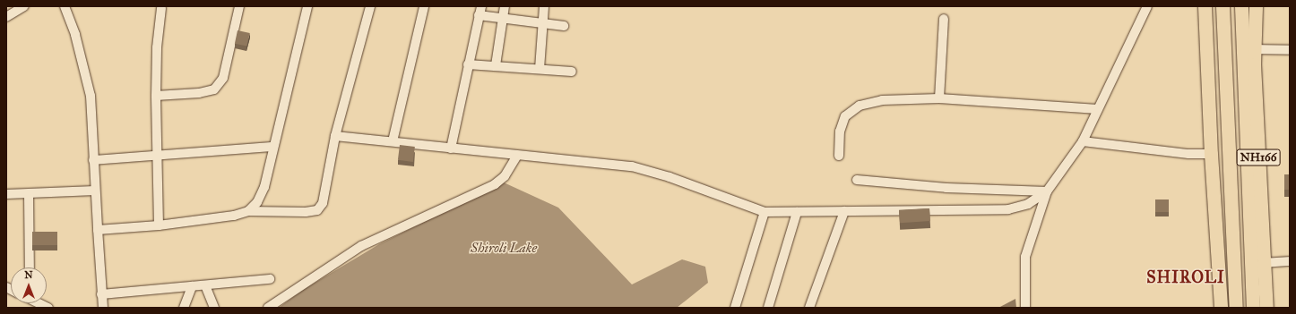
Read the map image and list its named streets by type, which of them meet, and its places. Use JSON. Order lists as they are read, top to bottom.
{
  "streets": {
    "highway": ["NH166"]
  },
  "districts": ["SHIROLI"],
  "water": ["Shiroli Lake"],
  "north": "top"
}
